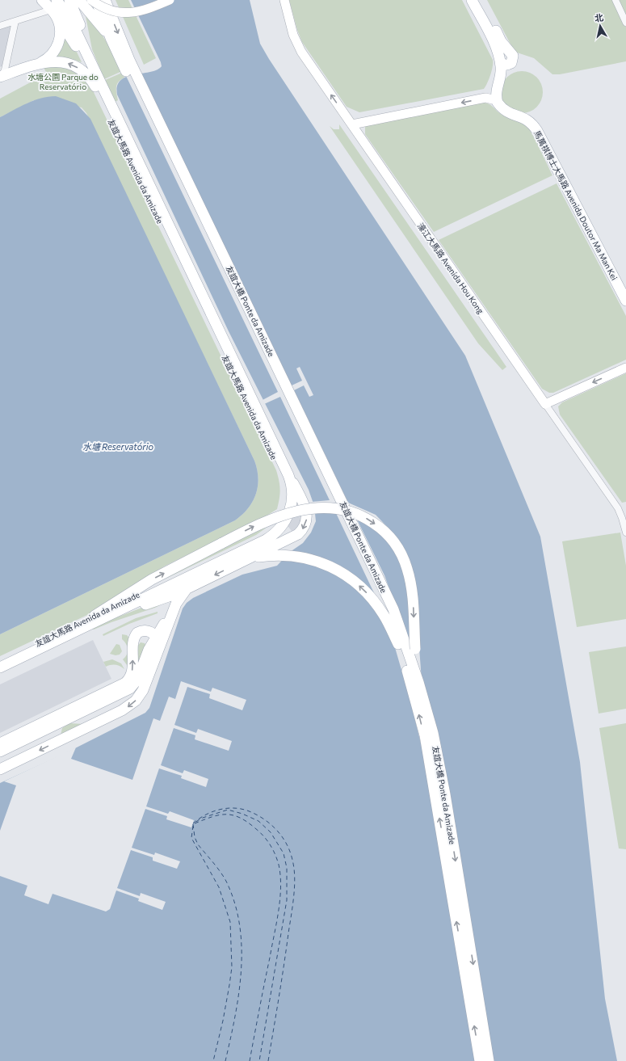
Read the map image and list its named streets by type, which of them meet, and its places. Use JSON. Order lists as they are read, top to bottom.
{
  "streets": {
    "main road": [
      "友誼大馬路 Avenida da Amizade",
      "馬萬祺博士大馬路 Avenida Doutor Ma Man Kei",
      "濠江大馬路 Avenida Hou Kong",
      "友誼大橋 Ponte da Amizade"
    ]
  },
  "water": ["水塘 Reservatório"],
  "parks": ["水塘公園 Parque do Reservatório"],
  "north": "top"
}
